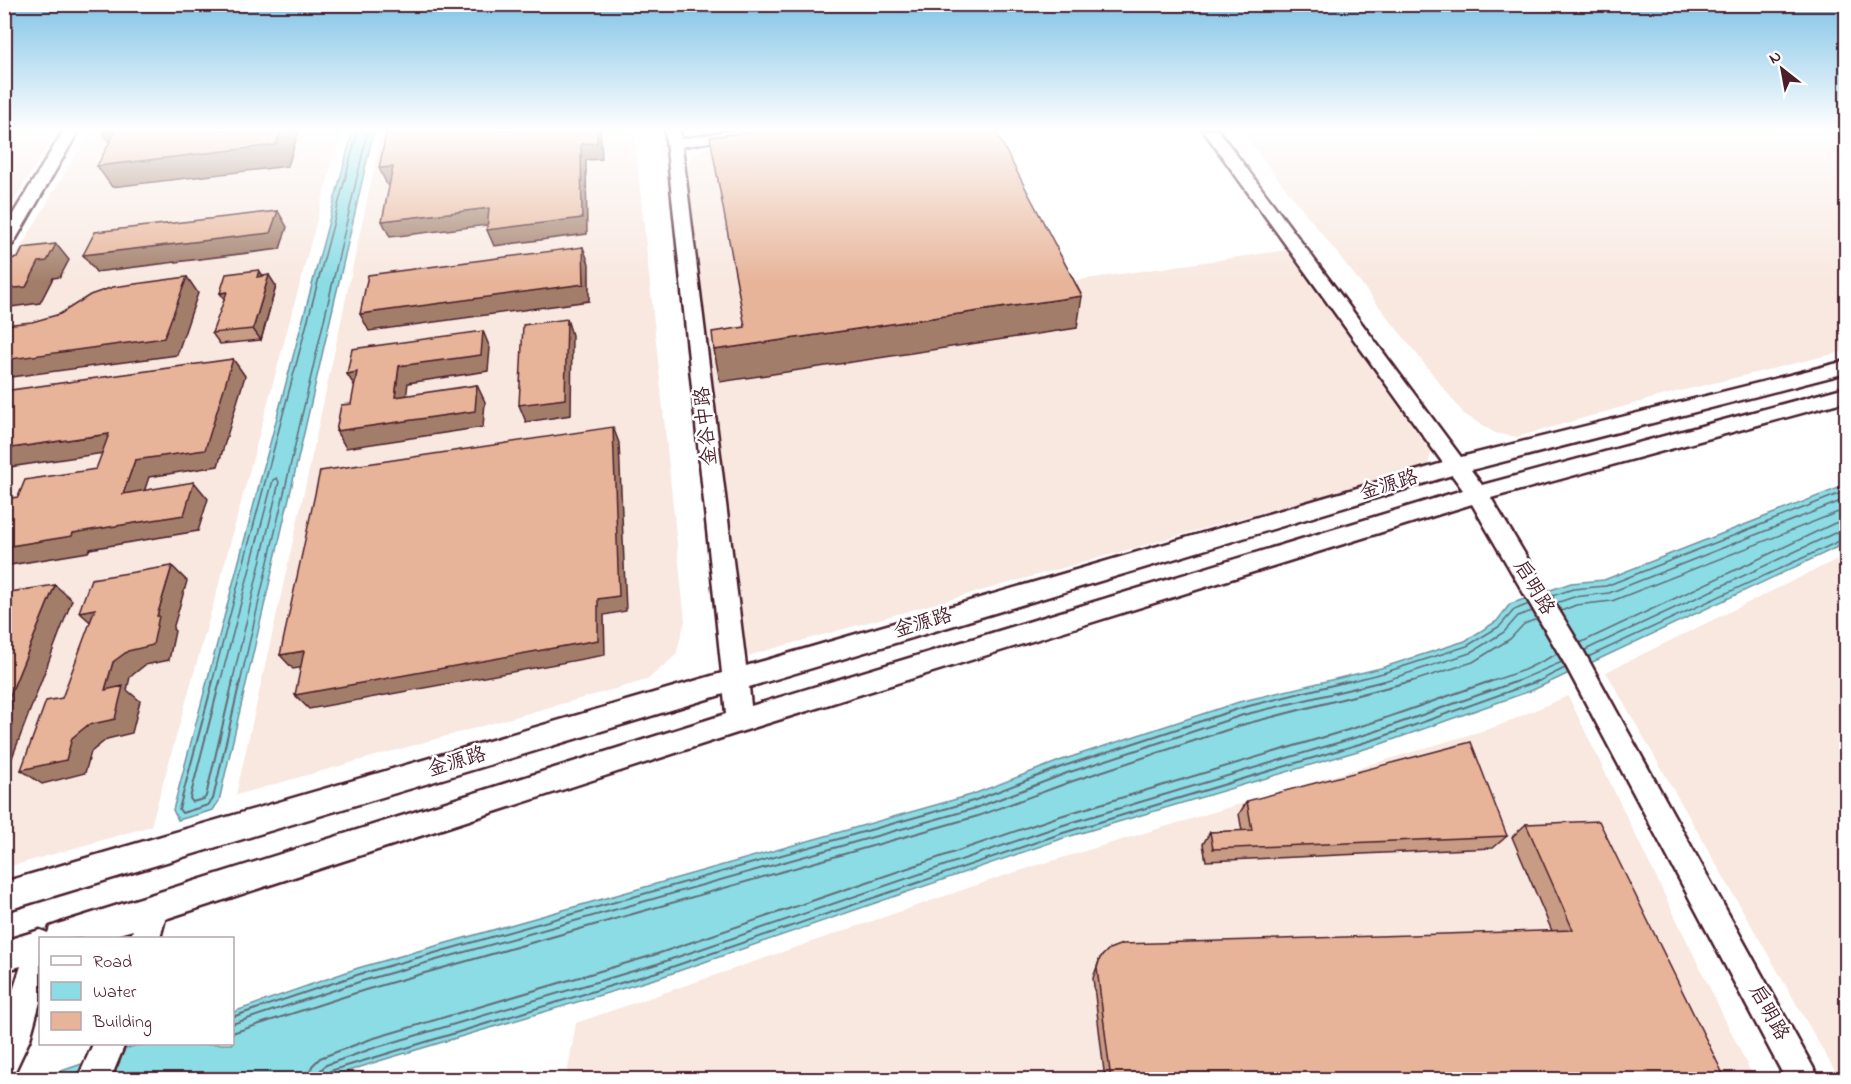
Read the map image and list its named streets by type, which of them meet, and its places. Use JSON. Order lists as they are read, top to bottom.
{
  "streets": {
    "street": ["金谷中路", "金源路", "启明路"]
  },
  "crossings": [
    ["金谷中路", "金源路"],
    ["金源路", "启明路"]
  ],
  "legend": ["Road", "Water", "Building"],
  "north": "top left"
}
